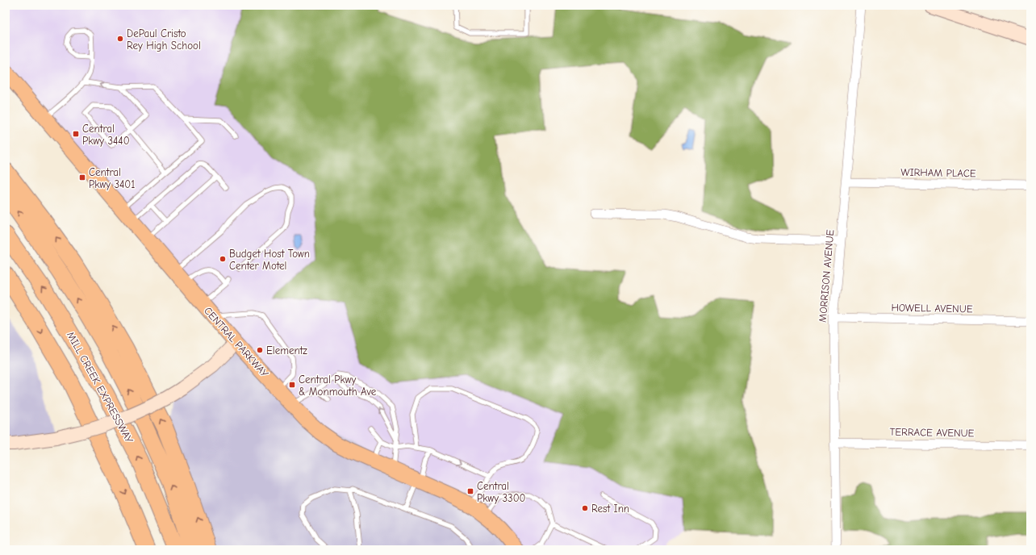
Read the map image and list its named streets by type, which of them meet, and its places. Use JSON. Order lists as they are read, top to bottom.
{
  "streets": {
    "highway": ["MILL CREEK EXPRESSWAY"],
    "main road": ["CENTRAL PARKWAY"],
    "street": [
      "WIRHAM PLACE",
      "MORRISON AVENUE",
      "HOWELL AVENUE",
      "TERRACE AVENUE"
    ]
  },
  "crossings": [
    ["WIRHAM PLACE", "MORRISON AVENUE"],
    ["MORRISON AVENUE", "HOWELL AVENUE"],
    ["MORRISON AVENUE", "TERRACE AVENUE"]
  ],
  "places": {
    "other": [
      "DePaul Cristo Rey High School",
      "Budget Host Town Center Motel",
      "Elementz",
      "Rest Inn"
    ],
    "transit": [
      "Central Pkwy 3440",
      "Central Pkwy 3401",
      "Central Pkwy & Monmouth Ave",
      "Central Pkwy 3300"
    ]
  }
}
